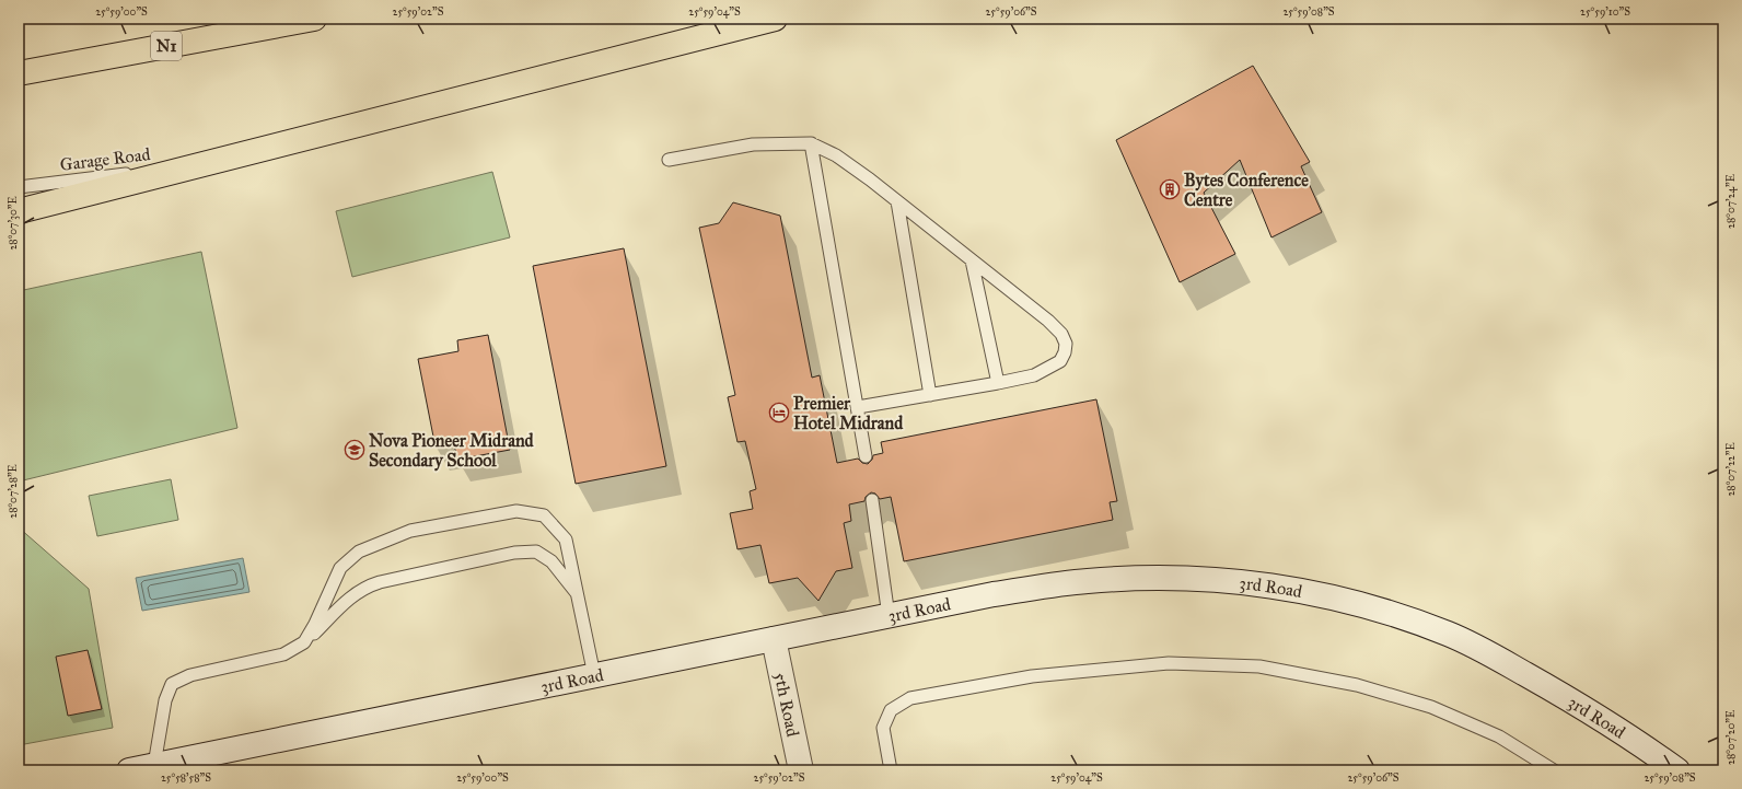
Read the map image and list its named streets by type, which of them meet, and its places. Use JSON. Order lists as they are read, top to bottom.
{
  "streets": {
    "highway": ["N1"],
    "street": ["3rd Road", "5th Road"],
    "lane": ["Garage Road"]
  },
  "crossings": [
    ["3rd Road", "5th Road"]
  ],
  "places": {
    "building": ["Bytes Conference Centre"],
    "hotel": ["Premier Hotel Midrand"],
    "school or university": ["Nova Pioneer Midrand Secondary School"]
  },
  "coordinates": [
    "25°59'00\"S",
    "25°59'02\"S",
    "25°59'04\"S",
    "25°59'06\"S",
    "25°59'08\"S",
    "25°59'10\"S",
    "28°07'24\"E",
    "28°07'30\"E",
    "28°07'22\"E",
    "28°07'28\"E",
    "28°07'20\"E",
    "25°58'58\"S"
  ]
}
